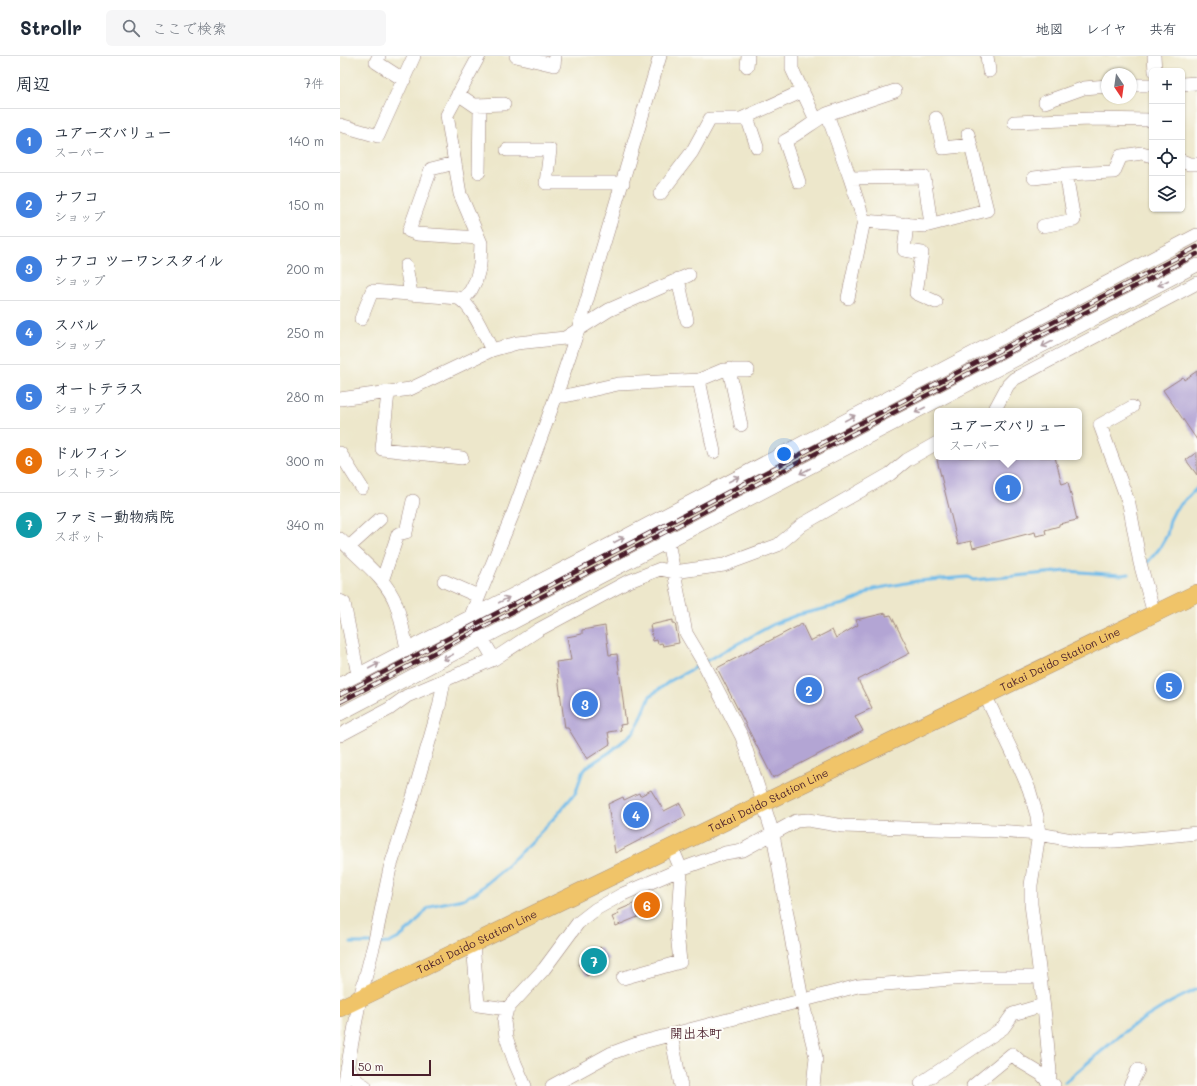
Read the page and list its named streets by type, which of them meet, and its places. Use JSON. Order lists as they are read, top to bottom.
{
  "streets": {
    "main road": ["Takai Daido Station Line"]
  },
  "districts": ["開出本町"],
  "scale_bar": "50 m",
  "north": "bottom",
  "page": {
    "header": "Strollr",
    "search": "ここで検索",
    "nav": ["地図", "レイヤ", "共有"],
    "heading": ["周辺", "7件"],
    "map_buttons": ["+", "−"],
    "list": [
      {
        "mark": "1",
        "name": "ユアーズバリュー",
        "note": "スーパー",
        "value": "140 m"
      },
      {
        "mark": "2",
        "name": "ナフコ",
        "note": "ショップ",
        "value": "150 m"
      },
      {
        "mark": "3",
        "name": "ナフコ ツーワンスタイル",
        "note": "ショップ",
        "value": "200 m"
      },
      {
        "mark": "4",
        "name": "スバル",
        "note": "ショップ",
        "value": "250 m"
      },
      {
        "mark": "5",
        "name": "オートテラス",
        "note": "ショップ",
        "value": "280 m"
      },
      {
        "mark": "6",
        "name": "ドルフィン",
        "note": "レストラン",
        "value": "300 m"
      },
      {
        "mark": "7",
        "name": "ファミー動物病院",
        "note": "スポット",
        "value": "340 m"
      }
    ],
    "popup": ["ユアーズバリュー", "スーパー"],
    "pins": [
      "1",
      "5",
      "2",
      "3",
      "4",
      "6",
      "7"
    ],
    "scale": "50 m"
  }
}
